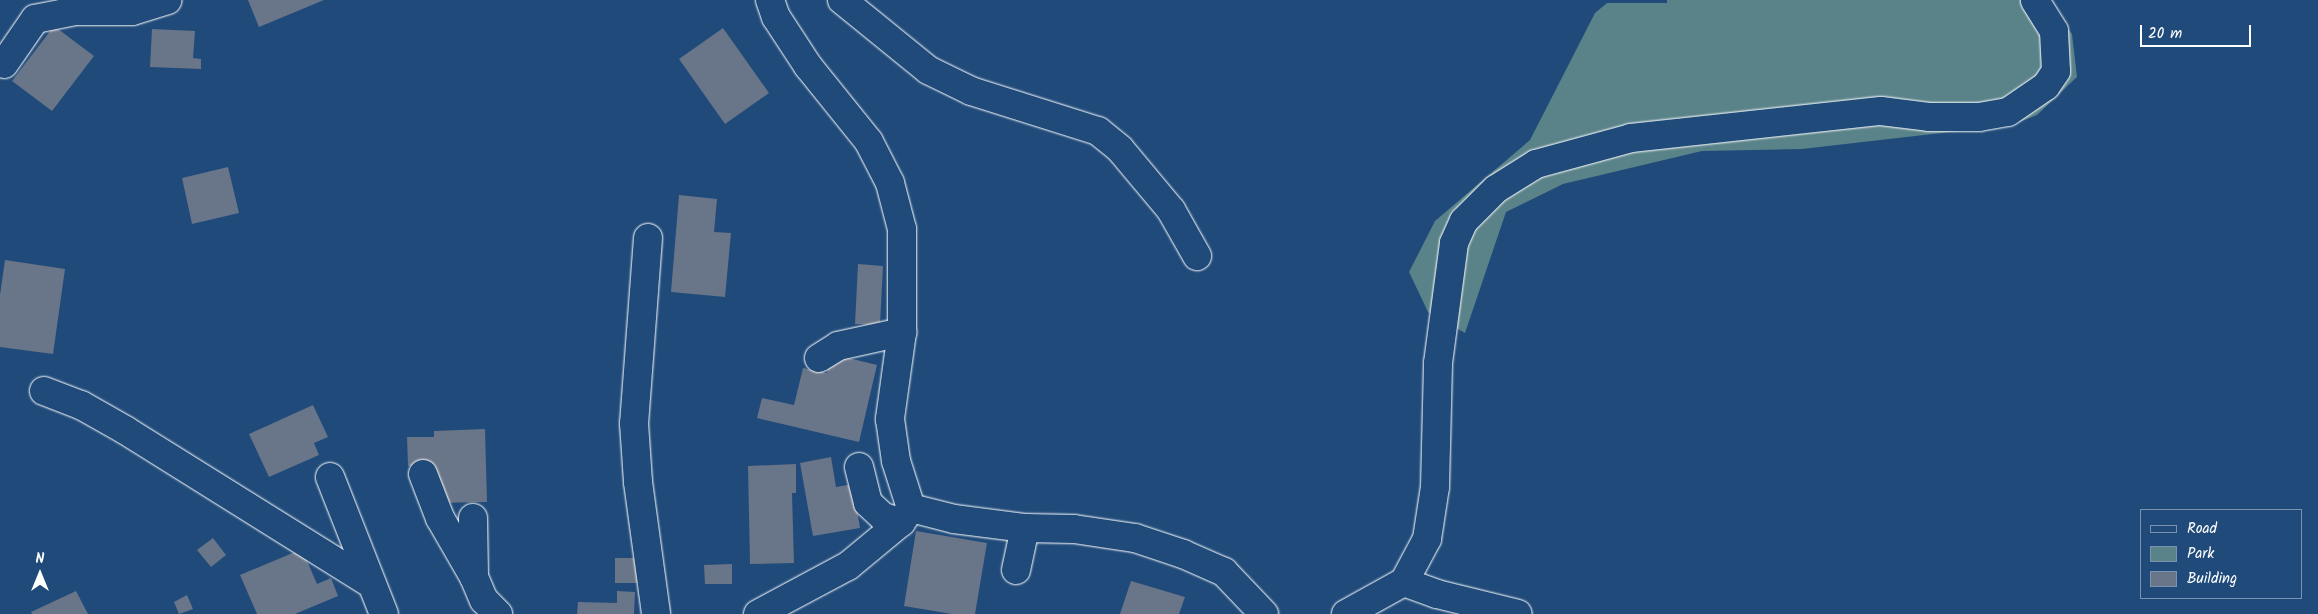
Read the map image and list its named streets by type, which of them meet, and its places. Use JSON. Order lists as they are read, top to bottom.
{
  "legend": ["Road", "Park", "Building"],
  "scale_bar": "20 m",
  "north": "top"
}
